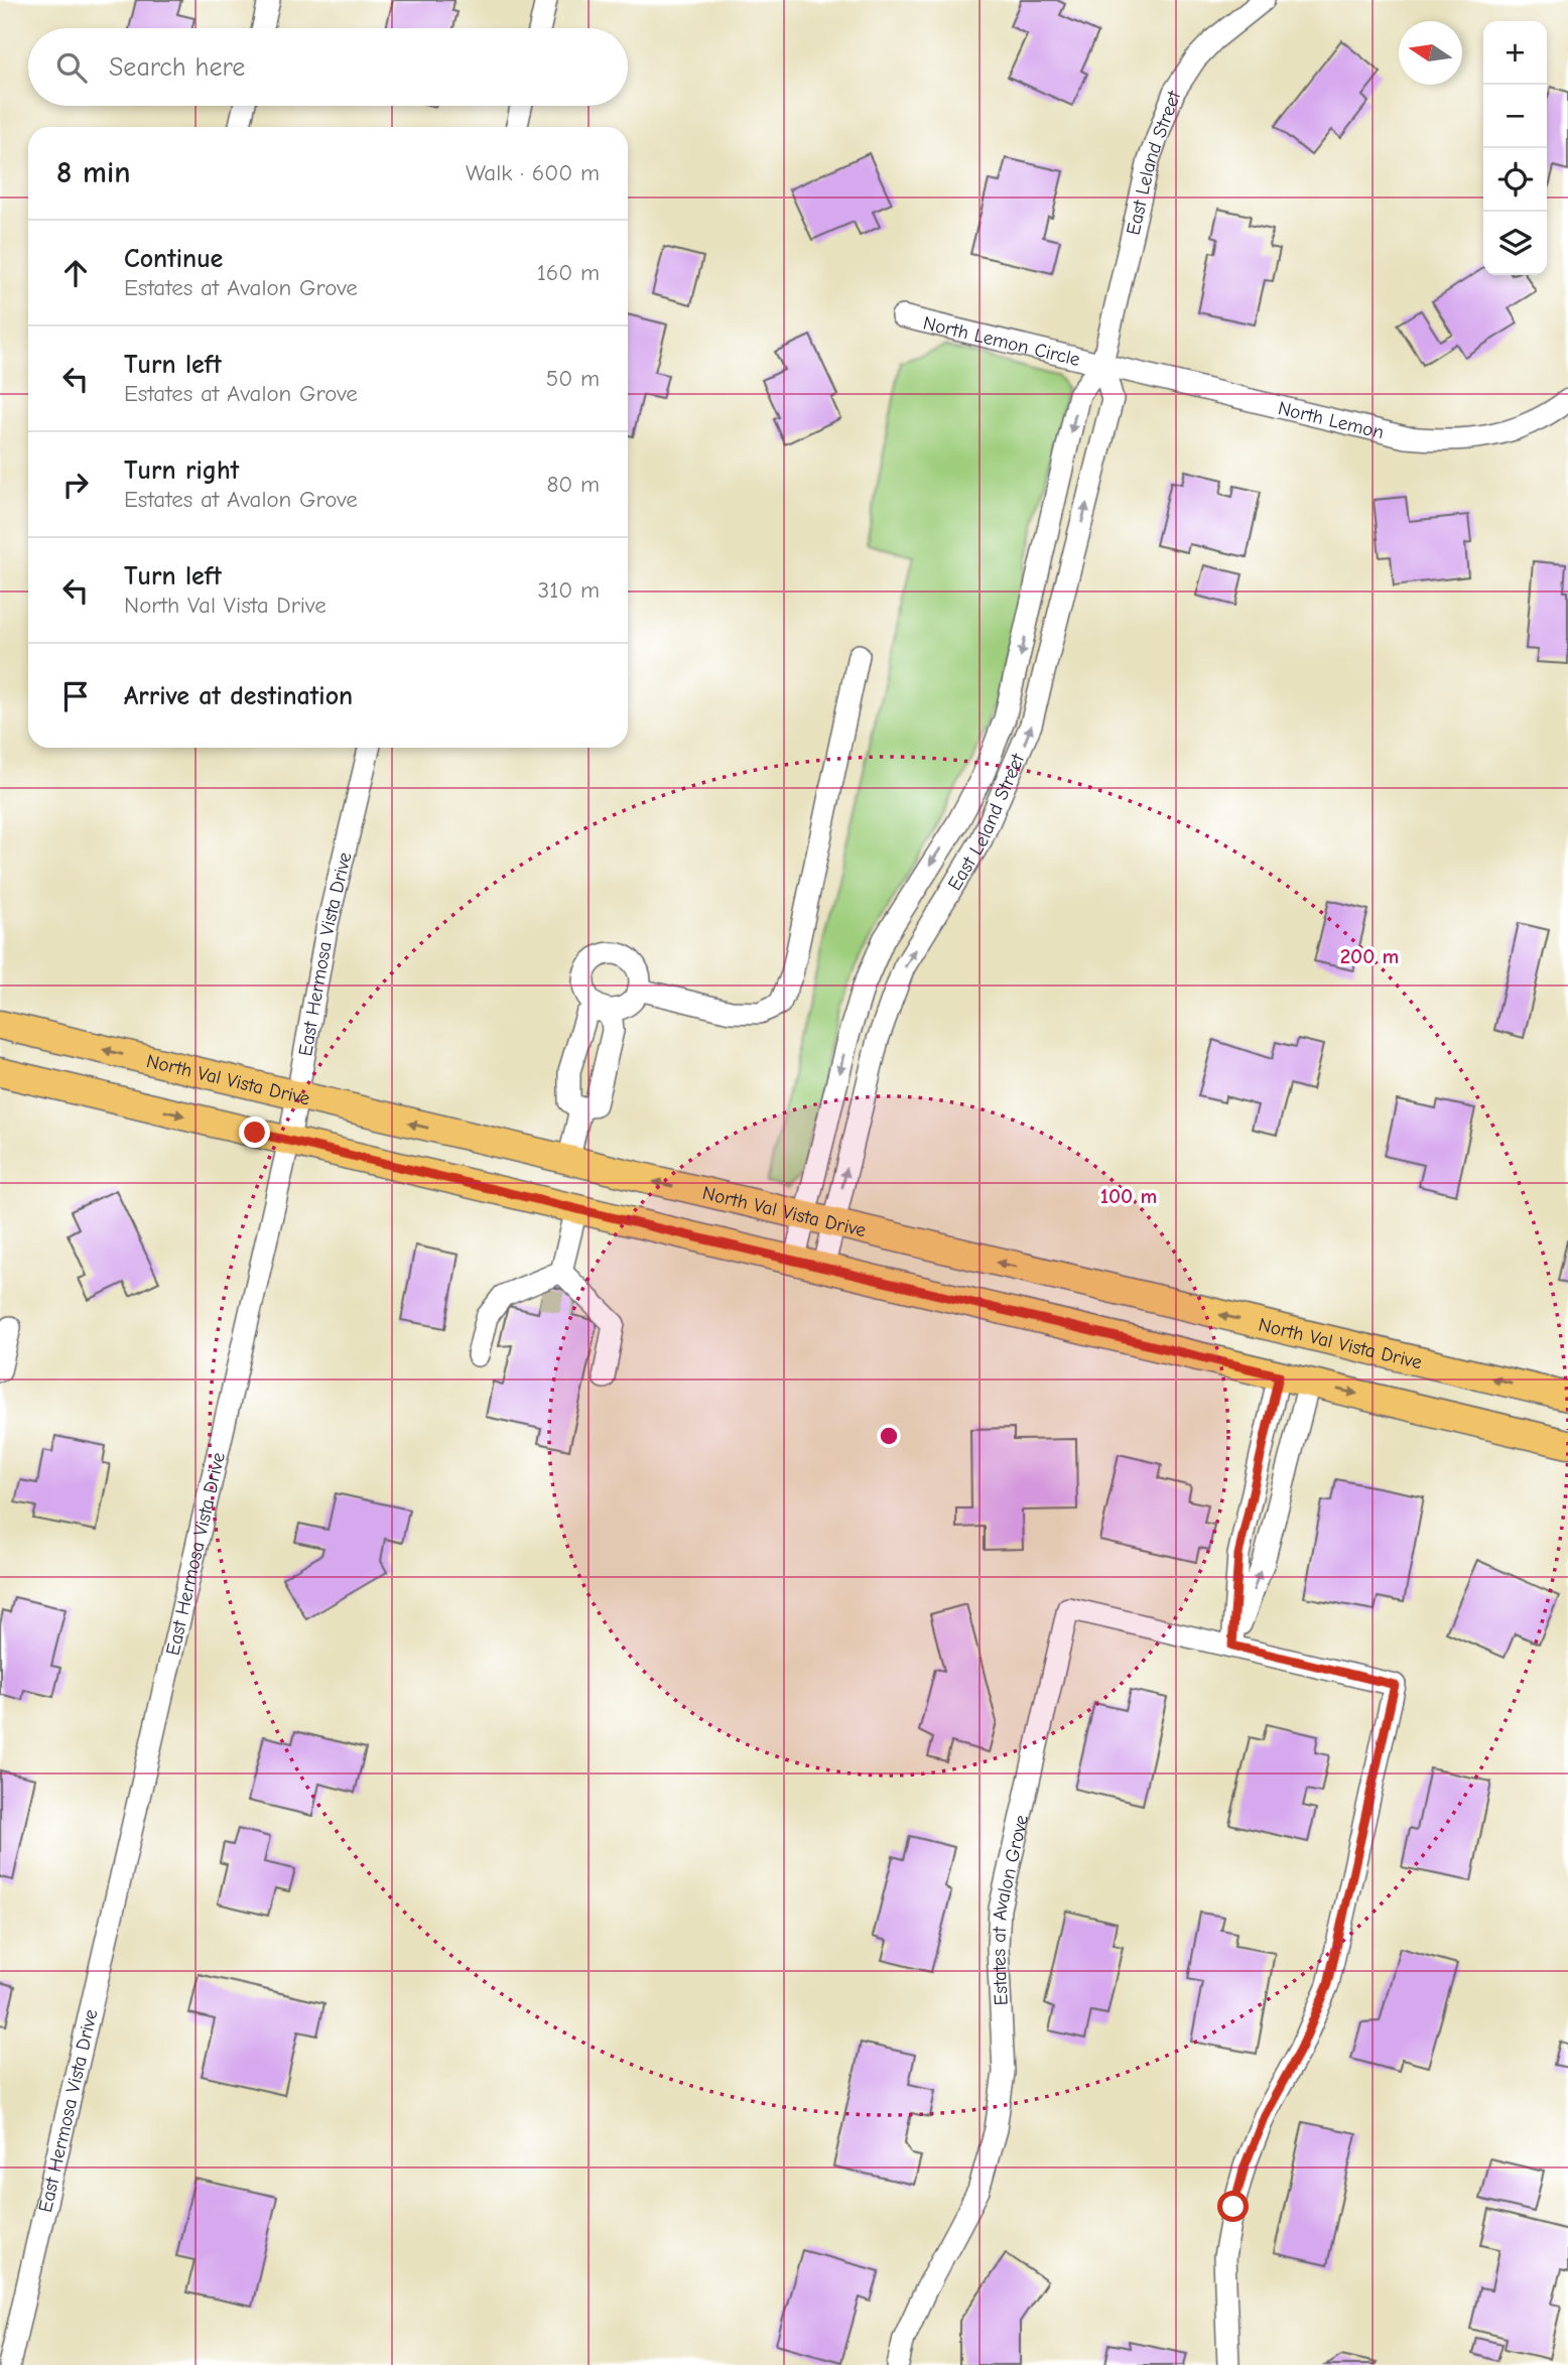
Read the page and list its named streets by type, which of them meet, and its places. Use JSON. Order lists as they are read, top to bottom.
{
  "streets": {
    "main road": ["North Val Vista Drive"],
    "street": [
      "East Leland Street",
      "North Lemon Circle",
      "North Lemon",
      "East Hermosa Vista Drive",
      "Estates at Avalon Grove"
    ]
  },
  "crossings": [
    ["East Leland Street", "North Lemon Circle"],
    ["East Leland Street", "North Lemon"],
    ["East Leland Street", "North Val Vista Drive"],
    ["North Lemon Circle", "North Lemon"],
    ["East Hermosa Vista Drive", "North Val Vista Drive"]
  ],
  "north": "left",
  "page": {
    "map_buttons": ["+", "−"],
    "search": "Search here",
    "heading": ["8 min", "Walk · 600 m"],
    "list": [
      ["Continue", "Estates at Avalon Grove", "160 m"],
      ["Turn left", "Estates at Avalon Grove", "50 m"],
      ["Turn right", "Estates at Avalon Grove", "80 m"],
      ["Turn left", "North Val Vista Drive", "310 m"],
      "Arrive at destination"
    ]
  },
  "rings": ["200 m", "100 m"]
}
